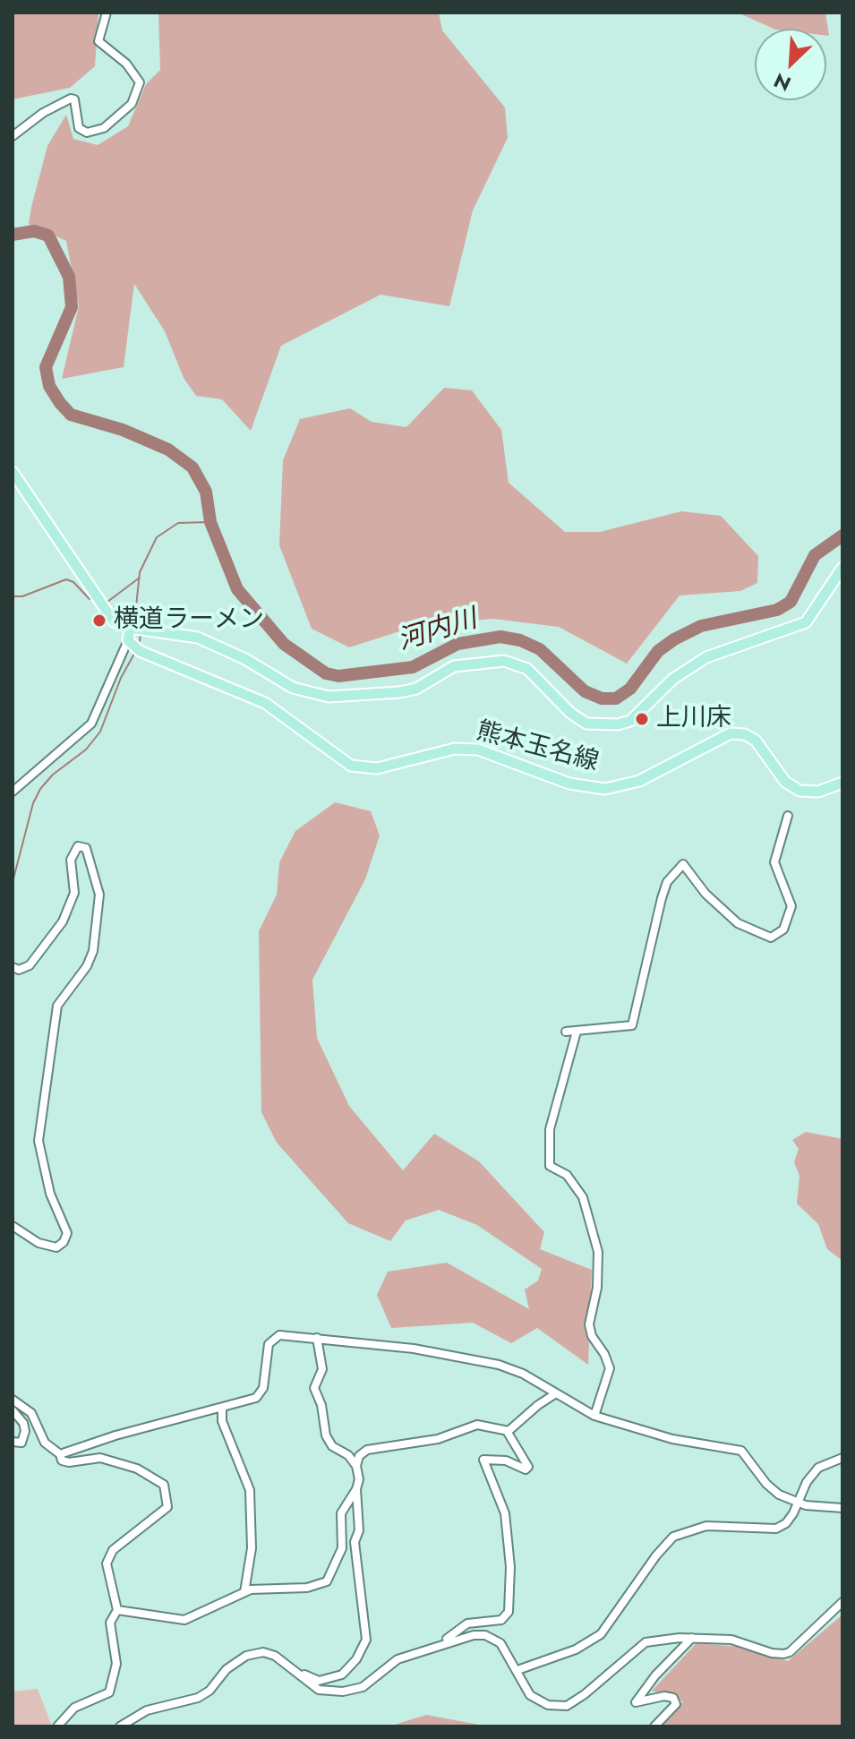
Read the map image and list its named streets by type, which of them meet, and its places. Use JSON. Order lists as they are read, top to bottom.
{
  "streets": {
    "main road": ["熊本玉名線"]
  },
  "water": ["河内川"],
  "places": ["横道ラーメン", "上川床"],
  "north": "bottom left"
}
